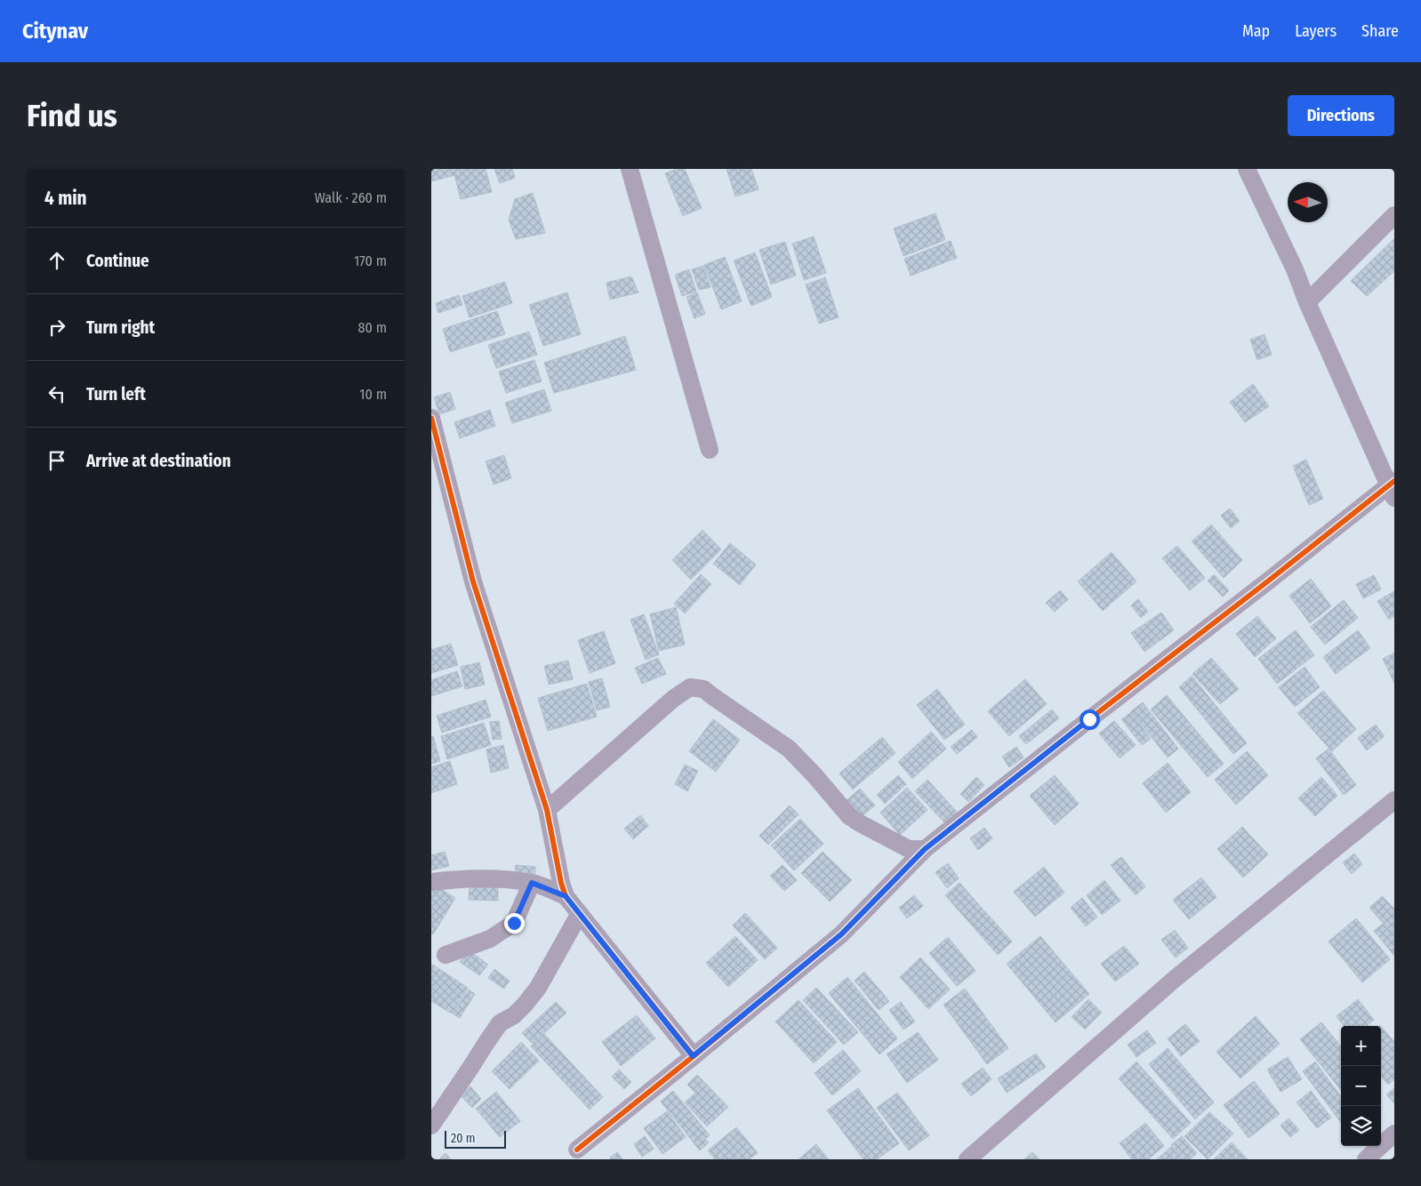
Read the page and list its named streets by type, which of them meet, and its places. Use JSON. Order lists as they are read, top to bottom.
{
  "scale_bar": "20 m",
  "north": "left",
  "page": {
    "header": "Citynav",
    "nav": ["Map", "Layers", "Share"],
    "buttons": "Directions",
    "title": "Find us",
    "heading": ["4 min", "Walk · 260 m"],
    "list": [
      ["Continue", "170 m"],
      ["Turn right", "80 m"],
      ["Turn left", "10 m"],
      "Arrive at destination"
    ],
    "map_buttons": ["+", "−"],
    "scale": "20 m"
  }
}
